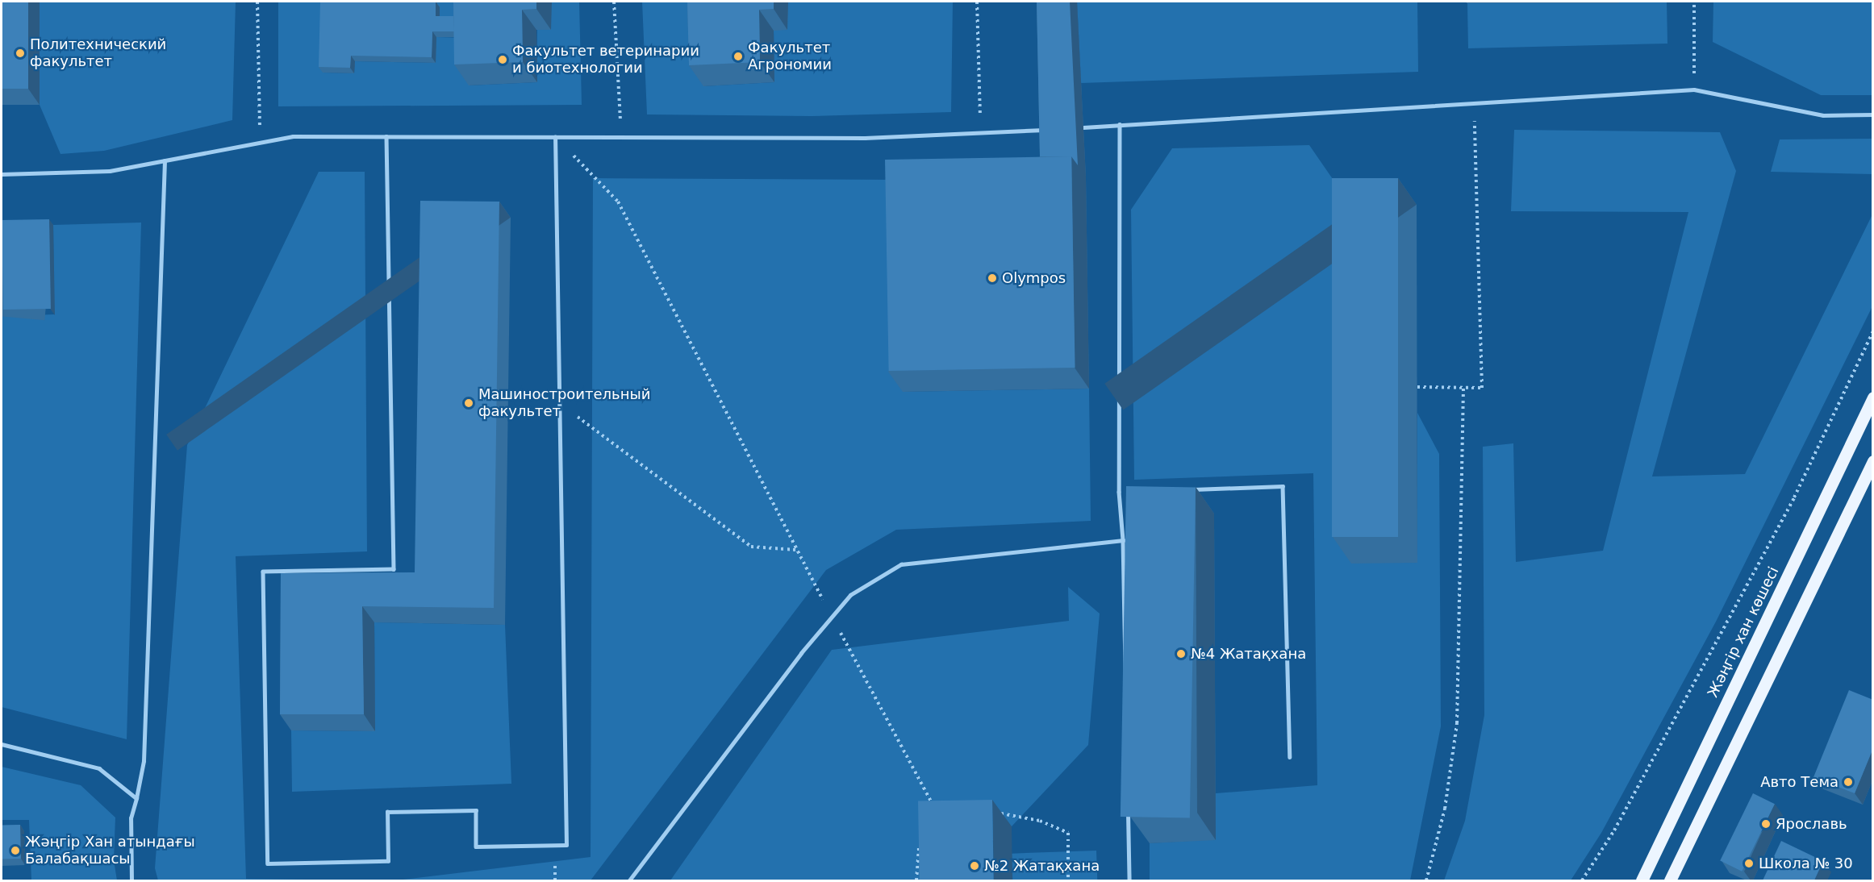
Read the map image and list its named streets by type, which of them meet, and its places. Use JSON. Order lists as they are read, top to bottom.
{
  "streets": {
    "main road": ["Жәңгір хан көшесі"]
  },
  "places": [
    "Политехнический факультет",
    "Факультет Агрономии",
    "Факультет ветеринарии и биотехнологии",
    "Olympos",
    "Машиностроительный факультет",
    "№4 Жатақхана",
    "Авто Тема",
    "Ярославь",
    "Жәңгір Хан атындағы Балабақшасы",
    "Школа № 30",
    "№2 Жатақхана"
  ]
}
